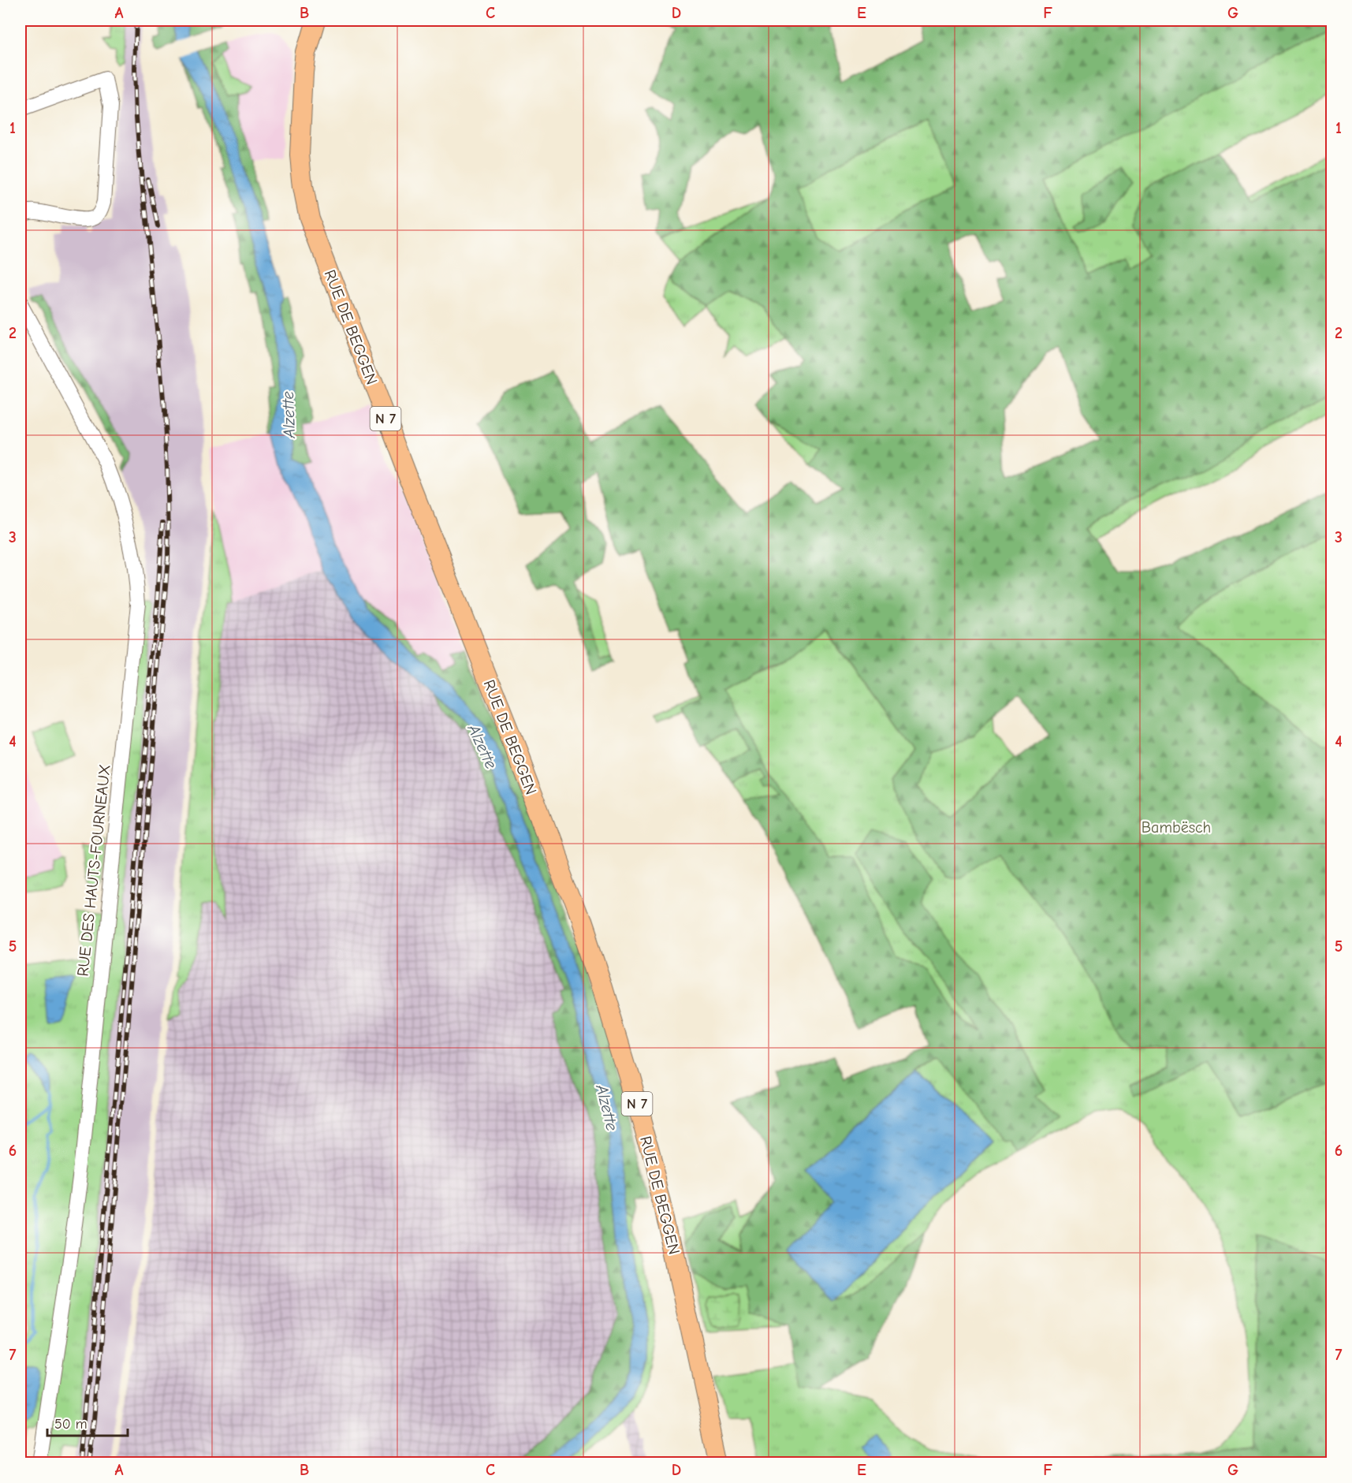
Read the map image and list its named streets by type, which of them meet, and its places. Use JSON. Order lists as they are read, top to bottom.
{
  "streets": {
    "main road": ["RUE DE BEGGEN", "N 7"],
    "street": ["RUE DES HAUTS-FOURNEAUX"]
  },
  "water": ["Alzette"],
  "parks": ["Bambësch"],
  "scale_bar": "50 m",
  "grid": {
    "columns": [
      "A",
      "B",
      "C",
      "D",
      "E",
      "F",
      "G"
    ],
    "rows": [
      "1",
      "2",
      "3",
      "4",
      "5",
      "6",
      "7"
    ]
  }
}
